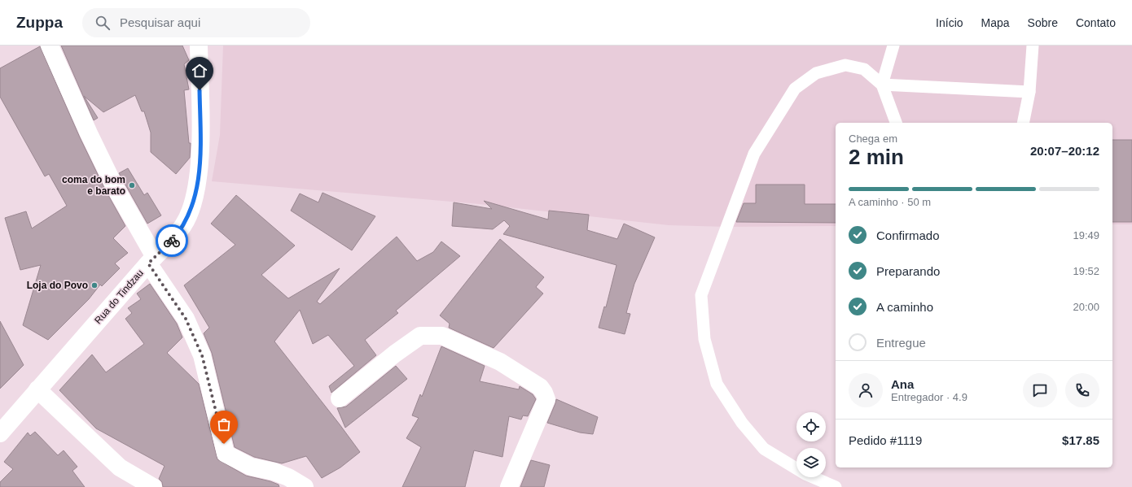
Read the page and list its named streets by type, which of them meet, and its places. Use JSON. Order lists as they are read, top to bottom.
{
  "streets": {
    "street": ["Rua do Tindzau"]
  },
  "places": ["coma do bom e barato", "Loja do Povo"],
  "page": {
    "header": "Zuppa",
    "search": "Pesquisar aqui",
    "nav": [
      "Início",
      "Mapa",
      "Sobre",
      "Contato"
    ],
    "heading": ["2 min", "Chega em", "20:07–20:12"],
    "panel": [
      "Ana",
      "Entregador · 4.9",
      "Pedido #1119",
      "$17.85"
    ],
    "bar": "A caminho · 50 m",
    "list": [
      ["Confirmado", "19:49"],
      ["Preparando", "19:52"],
      ["A caminho", "20:00"],
      "Entregue"
    ]
  }
}
